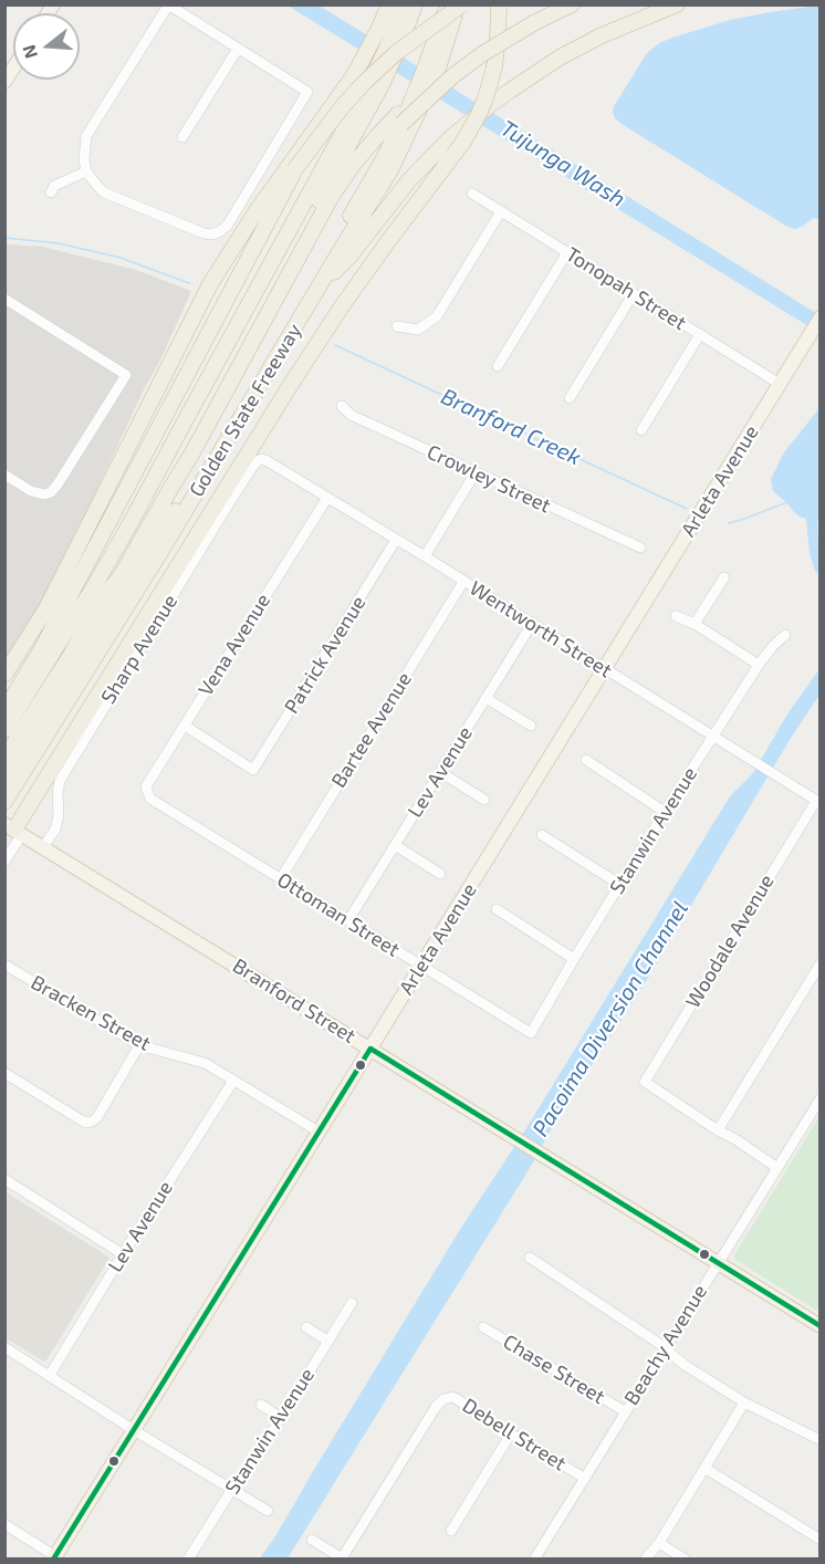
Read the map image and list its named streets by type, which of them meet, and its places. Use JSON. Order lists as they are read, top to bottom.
{
  "streets": {
    "highway": ["Golden State Freeway"],
    "main road": ["Arleta Avenue", "Branford Street"],
    "street": [
      "Tonopah Street",
      "Crowley Street",
      "Wentworth Street",
      "Vena Avenue",
      "Sharp Avenue",
      "Patrick Avenue",
      "Bartee Avenue",
      "Lev Avenue",
      "Stanwin Avenue",
      "Ottoman Street",
      "Woodale Avenue",
      "Bracken Street",
      "Beachy Avenue",
      "Chase Street",
      "Debell Street"
    ]
  },
  "crossings": [
    ["Tonopah Street", "Arleta Avenue"],
    ["Arleta Avenue", "Wentworth Street"],
    ["Arleta Avenue", "Ottoman Street"],
    ["Arleta Avenue", "Branford Street"],
    ["Arleta Avenue", "Bracken Street"],
    ["Wentworth Street", "Vena Avenue"],
    ["Wentworth Street", "Sharp Avenue"],
    ["Wentworth Street", "Patrick Avenue"],
    ["Wentworth Street", "Bartee Avenue"],
    ["Wentworth Street", "Lev Avenue"],
    ["Wentworth Street", "Stanwin Avenue"],
    ["Wentworth Street", "Woodale Avenue"],
    ["Vena Avenue", "Patrick Avenue"],
    ["Vena Avenue", "Ottoman Street"],
    ["Sharp Avenue", "Branford Street"],
    ["Bartee Avenue", "Ottoman Street"],
    ["Lev Avenue", "Ottoman Street"],
    ["Lev Avenue", "Bracken Street"],
    ["Stanwin Avenue", "Ottoman Street"],
    ["Branford Street", "Beachy Avenue"],
    ["Beachy Avenue", "Chase Street"],
    ["Beachy Avenue", "Debell Street"]
  ],
  "water": ["Tujunga Wash", "Branford Creek", "Pacoima Diversion Channel"],
  "north": "left"
}
